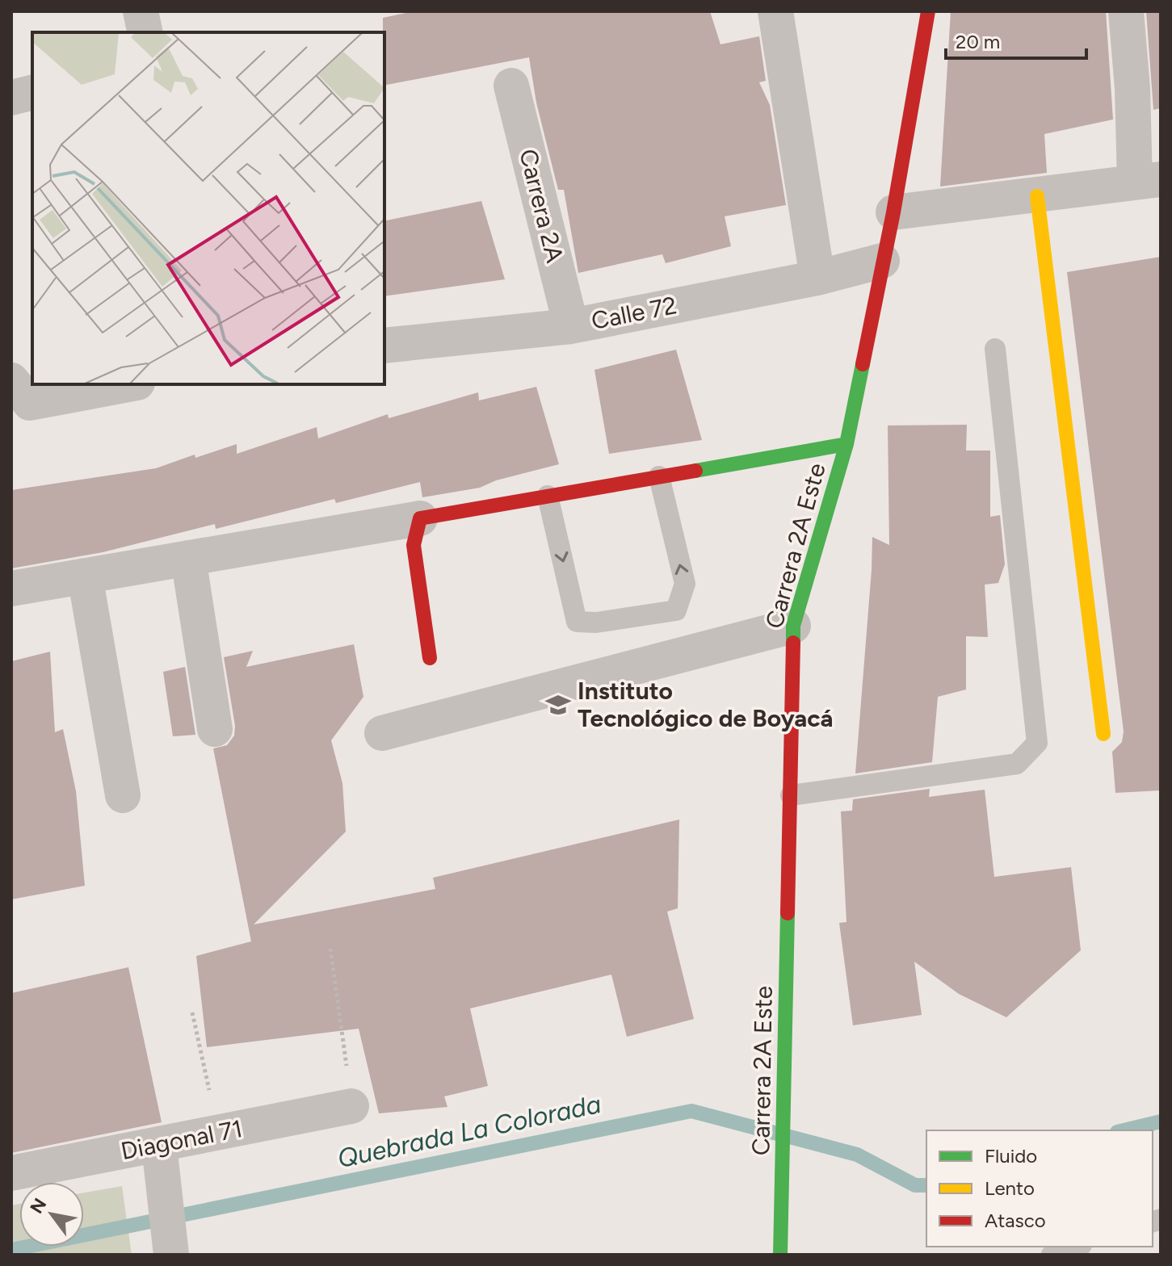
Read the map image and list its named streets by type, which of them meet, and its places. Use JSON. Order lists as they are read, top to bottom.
{
  "streets": {
    "street": [
      "Carrera 2A",
      "Calle 72",
      "Carrera 2A Este",
      "Diagonal 71"
    ]
  },
  "crossings": [
    ["Carrera 2A", "Calle 72"],
    ["Calle 72", "Carrera 2A Este"]
  ],
  "water": ["Quebrada La Colorada"],
  "places": {
    "school or university": ["Instituto Tecnológico de Boyacá"]
  },
  "legend": ["Fluido", "Lento", "Atasco"],
  "scale_bar": "20 m",
  "north": "top left"
}
